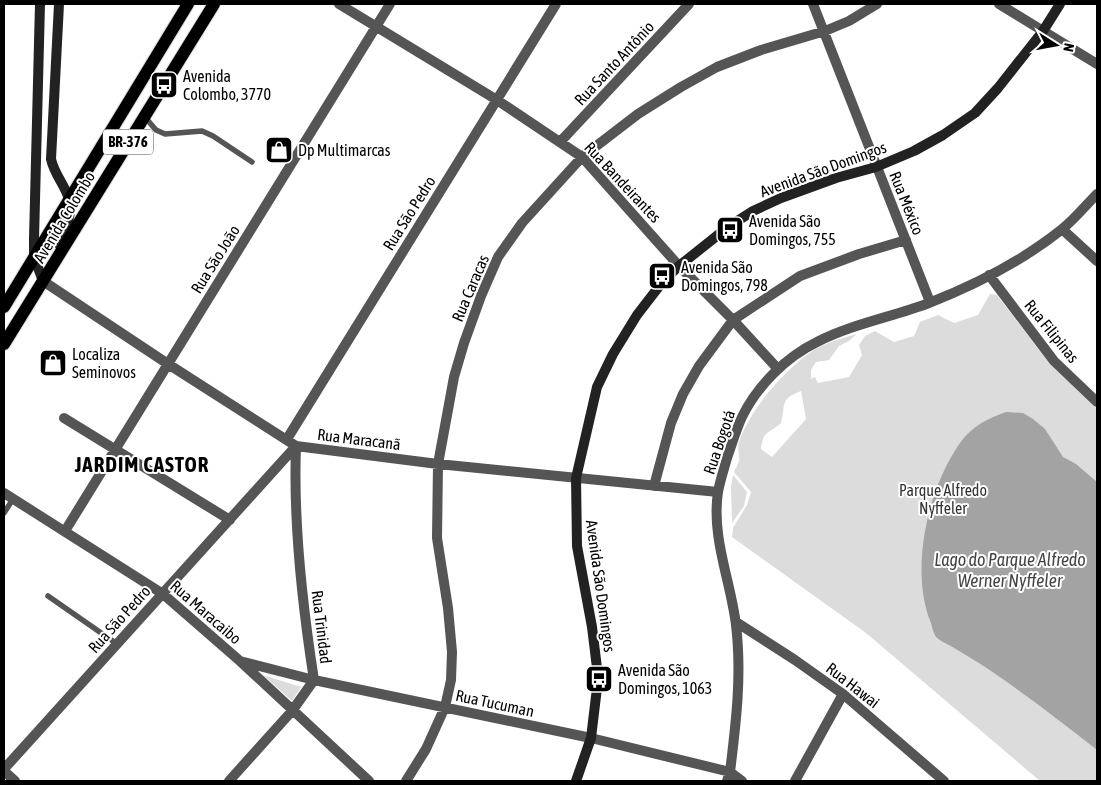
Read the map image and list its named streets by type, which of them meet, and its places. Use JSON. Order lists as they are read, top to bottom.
{
  "streets": {
    "main road": ["BR-376", "Avenida Colombo"],
    "street": [
      "Rua Santo Antônio",
      "Avenida São Domingos",
      "Rua Bandeirantes",
      "Rua México",
      "Rua São Pedro",
      "Rua São João",
      "Rua Caracas",
      "Rua Filipinas",
      "Rua Maracanã",
      "Rua Bogotá",
      "Rua Maracaibo",
      "Rua Trinidad",
      "Rua Hawai",
      "Rua Tucuman"
    ]
  },
  "crossings": [
    ["Rua Santo Antônio", "Rua Bandeirantes"],
    ["Avenida São Domingos", "Rua Bandeirantes"],
    ["Avenida São Domingos", "Rua México"],
    ["Avenida São Domingos", "Rua Maracanã"],
    ["Avenida São Domingos", "Rua Tucuman"],
    ["Rua Bandeirantes", "Rua São Pedro"],
    ["Rua Bandeirantes", "Rua São João"],
    ["Rua Bandeirantes", "Rua Caracas"],
    ["Rua Bandeirantes", "Rua Bogotá"],
    ["Rua México", "Rua Caracas"],
    ["Rua México", "Rua Bogotá"],
    ["Rua São Pedro", "Rua Maracanã"],
    ["Rua São Pedro", "Rua Maracaibo"],
    ["Rua São Pedro", "Rua Trinidad"],
    ["Avenida Colombo", "Rua Maracanã"],
    ["Rua São João", "Rua Maracanã"],
    ["Rua São João", "Rua Maracaibo"],
    ["Rua Caracas", "Rua Maracanã"],
    ["Rua Caracas", "Rua Tucuman"],
    ["Rua Filipinas", "Rua Bogotá"],
    ["Rua Maracanã", "Rua Bogotá"],
    ["Rua Maracanã", "Rua Trinidad"],
    ["Rua Bogotá", "Rua Hawai"],
    ["Rua Bogotá", "Rua Tucuman"],
    ["Rua Maracaibo", "Rua Trinidad"],
    ["Rua Maracaibo", "Rua Tucuman"],
    ["Rua Trinidad", "Rua Tucuman"]
  ],
  "districts": ["JARDIM CASTOR"],
  "water": ["Lago do Parque Alfredo Werner Nyffeler"],
  "parks": ["Parque Alfredo Nyffeler"],
  "places": {
    "bus stop": [
      "Avenida Colombo, 3770",
      "Avenida São Domingos, 755",
      "Avenida São Domingos, 798",
      "Avenida São Domingos, 1063"
    ],
    "shop": ["Dp Multimarcas", "Localiza Seminovos"]
  },
  "north": "right"
}
